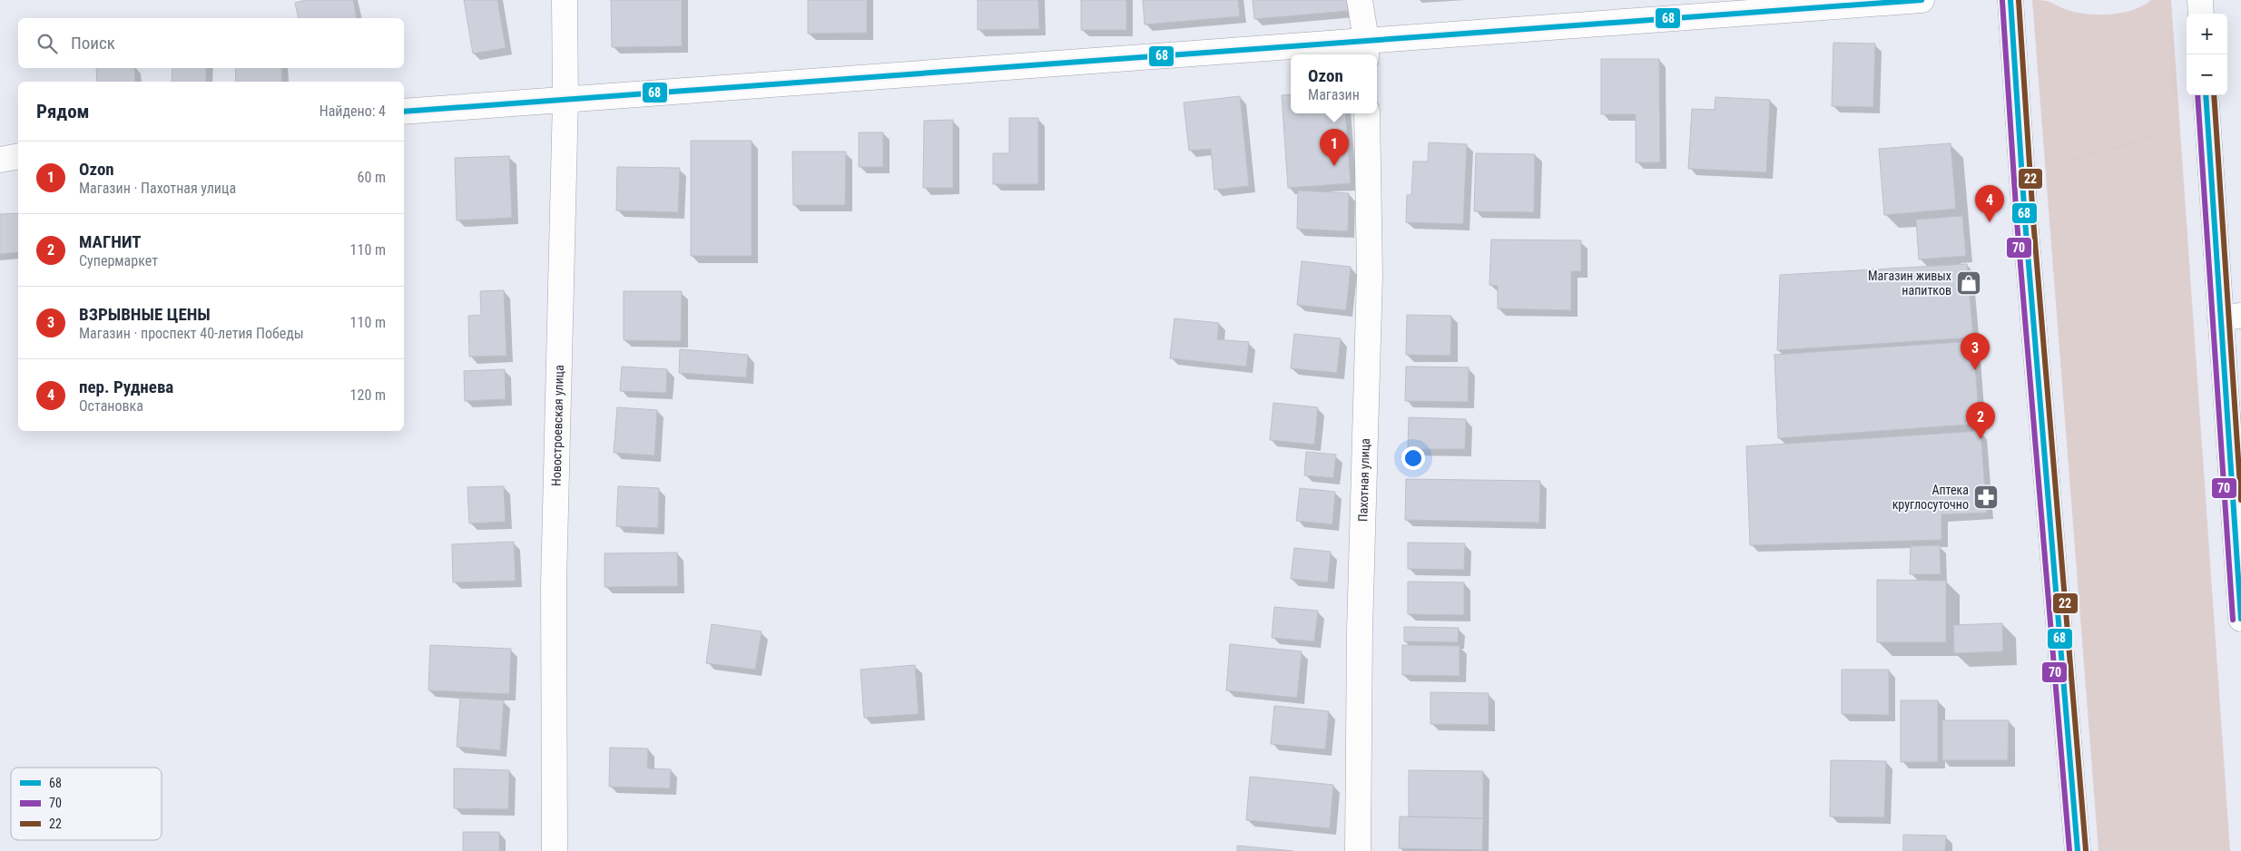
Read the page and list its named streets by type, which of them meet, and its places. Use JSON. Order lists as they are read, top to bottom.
{
  "streets": {
    "street": ["Новостроевская улица", "Пахотная улица"]
  },
  "places": {
    "shop": ["Магазин живых напитков"],
    "pharmacy": ["Аптека круглосуточно"]
  },
  "lines": ["transit line 68", "transit line 22", "transit line 70"],
  "legend": ["68", "70", "22"],
  "page": {
    "map_buttons": ["+", "−"],
    "search": "Поиск",
    "popup": ["Ozon", "Магазин"],
    "heading": ["Рядом", "Найдено: 4"],
    "pins": [
      "1",
      "4",
      "3",
      "2"
    ],
    "list": [
      {
        "mark": "1",
        "name": "Ozon",
        "note": "Магазин · Пахотная улица",
        "value": "60 m"
      },
      {
        "mark": "2",
        "name": "МАГНИТ",
        "note": "Супермаркет",
        "value": "110 m"
      },
      {
        "mark": "3",
        "name": "ВЗРЫВНЫЕ ЦЕНЫ",
        "note": "Магазин · проспект 40-летия Победы",
        "value": "110 m"
      },
      {
        "mark": "4",
        "name": "пер. Руднева",
        "note": "Остановка",
        "value": "120 m"
      }
    ]
  }
}
